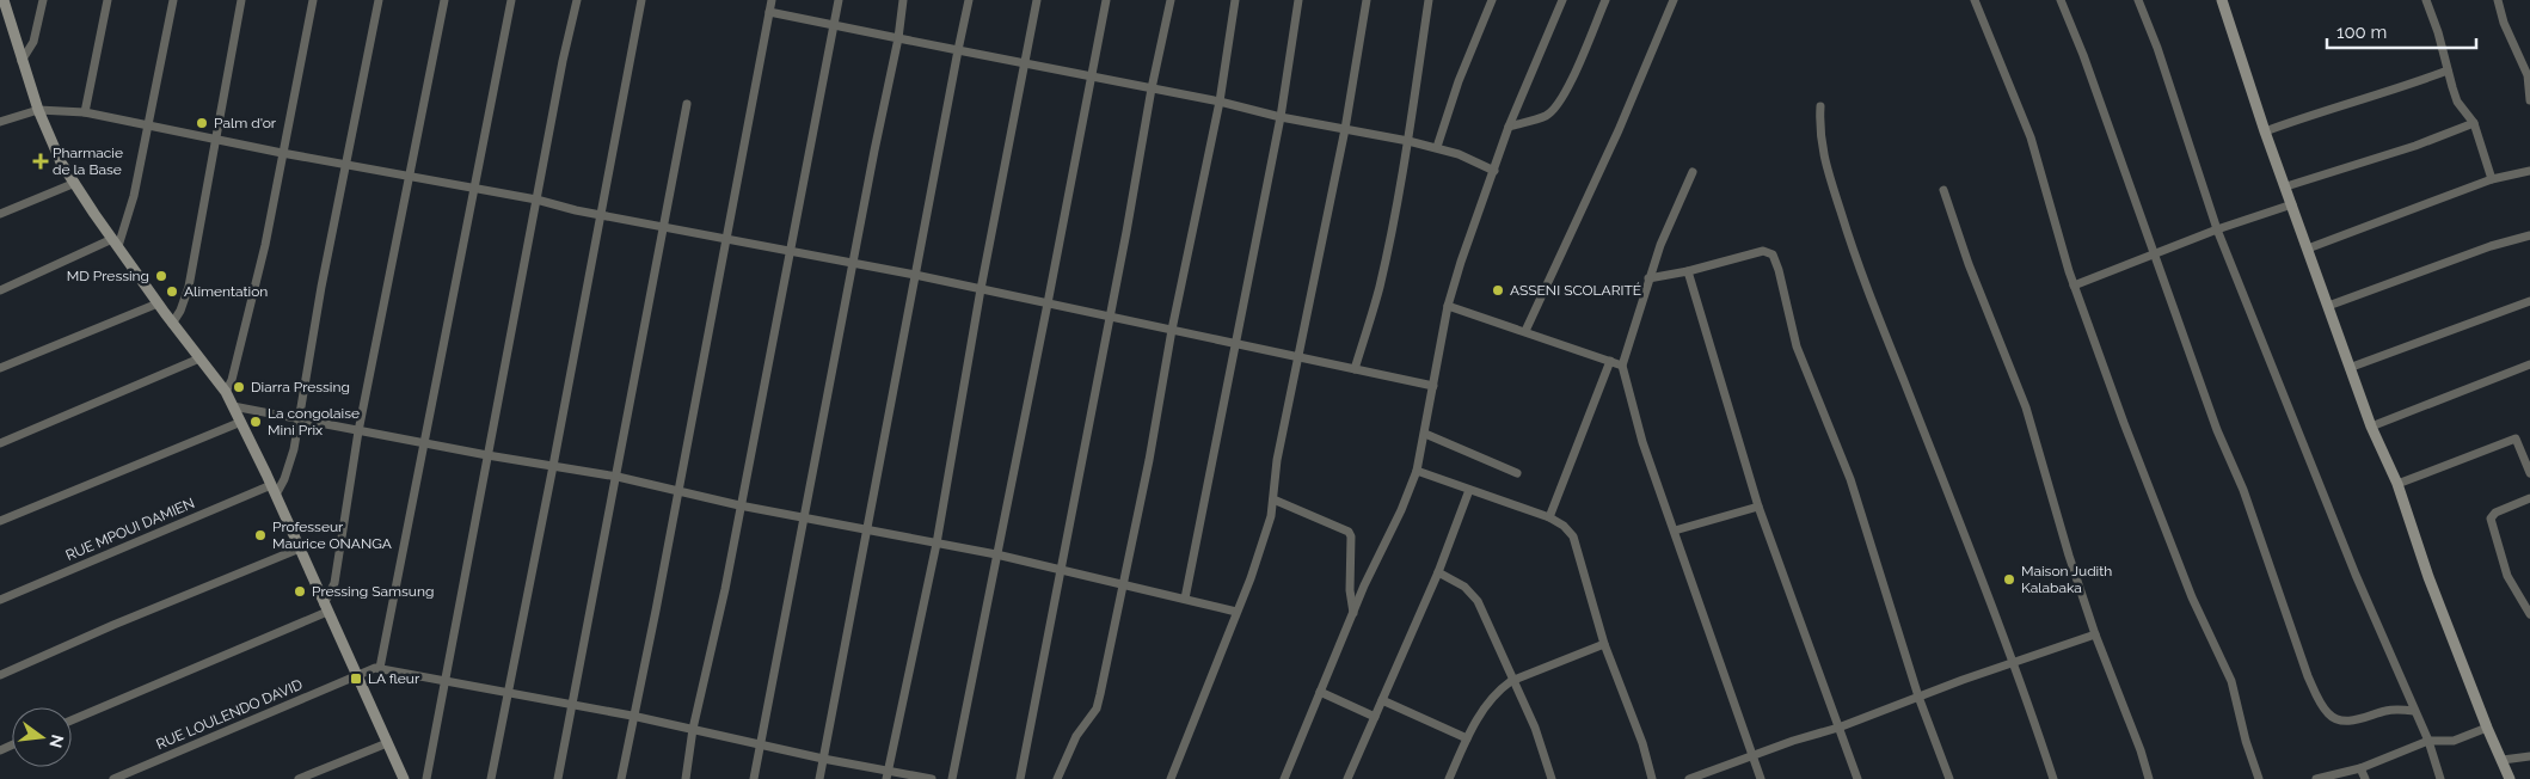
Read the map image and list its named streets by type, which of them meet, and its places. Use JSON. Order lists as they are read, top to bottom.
{
  "streets": {
    "street": ["RUE MPOUI DAMIEN", "RUE LOULENDO DAVID"]
  },
  "places": {
    "other": [
      "Palm d'or",
      "MD Pressing",
      "ASSENI SCOLARITÉ",
      "Alimentation",
      "Diarra Pressing",
      "La congolaise Mini Prix",
      "Professeur Maurice ONANGA",
      "Maison Judith Kalabaka",
      "Pressing Samsung"
    ],
    "health": ["Pharmacie de la Base"],
    "transit": ["LA fleur"]
  },
  "scale_bar": "100 m",
  "north": "right"
}
